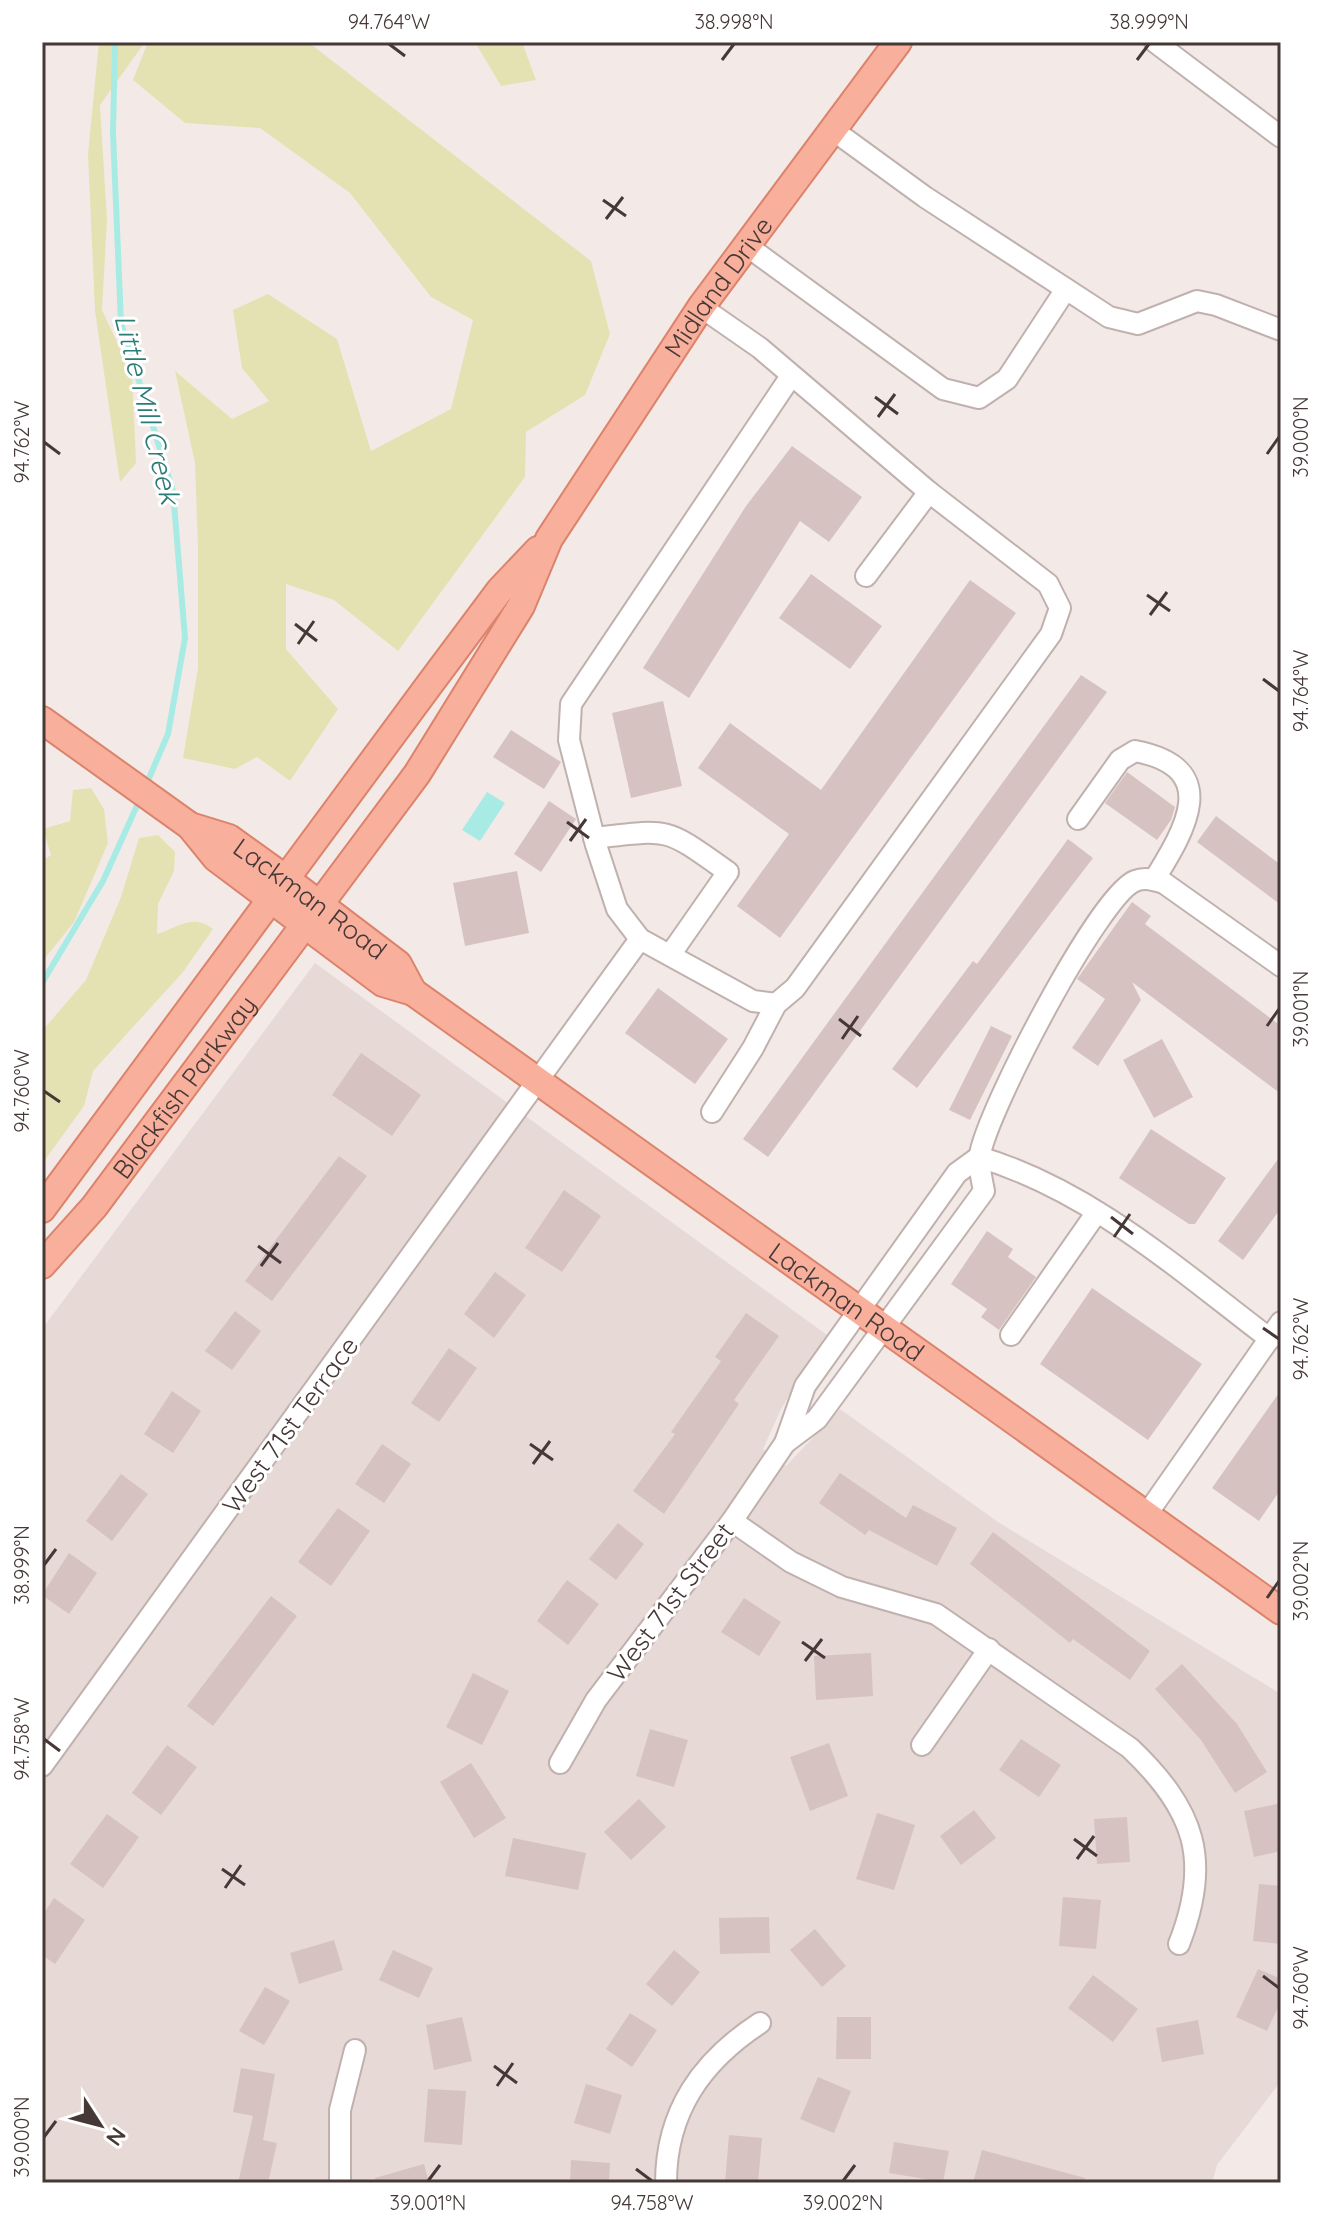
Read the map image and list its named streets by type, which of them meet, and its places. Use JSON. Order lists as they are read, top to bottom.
{
  "streets": {
    "main road": ["Midland Drive", "Lackman Road", "Blackfish Parkway"],
    "street": ["West 71st Terrace", "West 71st Street"]
  },
  "crossings": [
    ["Midland Drive", "Lackman Road"],
    ["Midland Drive", "Blackfish Parkway"],
    ["Lackman Road", "Blackfish Parkway"],
    ["Lackman Road", "West 71st Terrace"],
    ["Lackman Road", "West 71st Street"]
  ],
  "water": ["Little Mill Creek"],
  "north": "bottom right",
  "coordinates": [
    "94.764°W",
    "38.998°N",
    "38.999°N",
    "39.000°N",
    "94.762°W",
    "39.001°N",
    "94.760°W",
    "39.002°N",
    "94.758°W"
  ]
}
